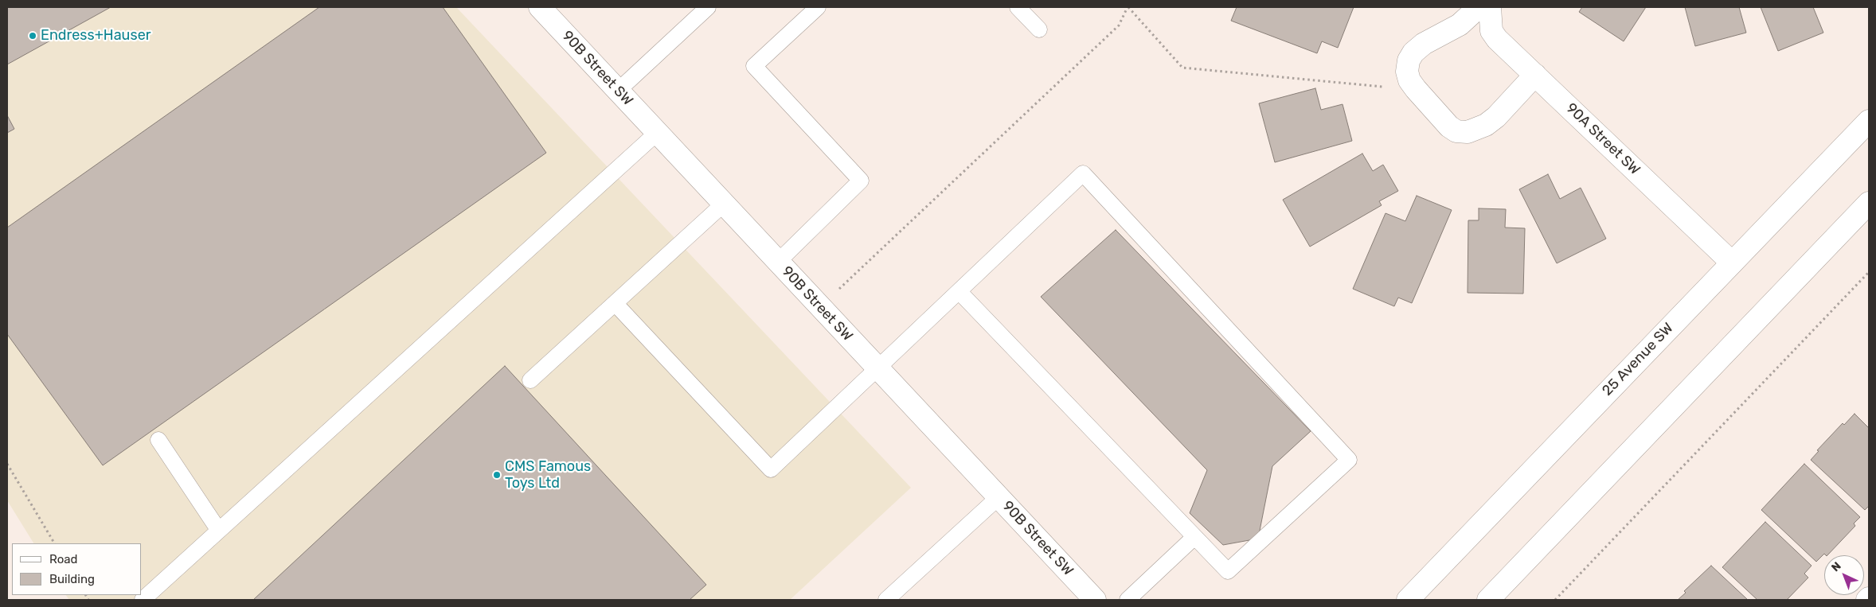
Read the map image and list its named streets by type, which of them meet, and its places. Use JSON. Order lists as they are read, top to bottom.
{
  "streets": {
    "street": ["90B Street SW", "90A Street SW", "25 Avenue SW"]
  },
  "crossings": [
    ["90A Street SW", "25 Avenue SW"]
  ],
  "places": ["Endress+Hauser", "CMS Famous Toys Ltd"],
  "legend": ["Road", "Building"],
  "north": "top left"
}
